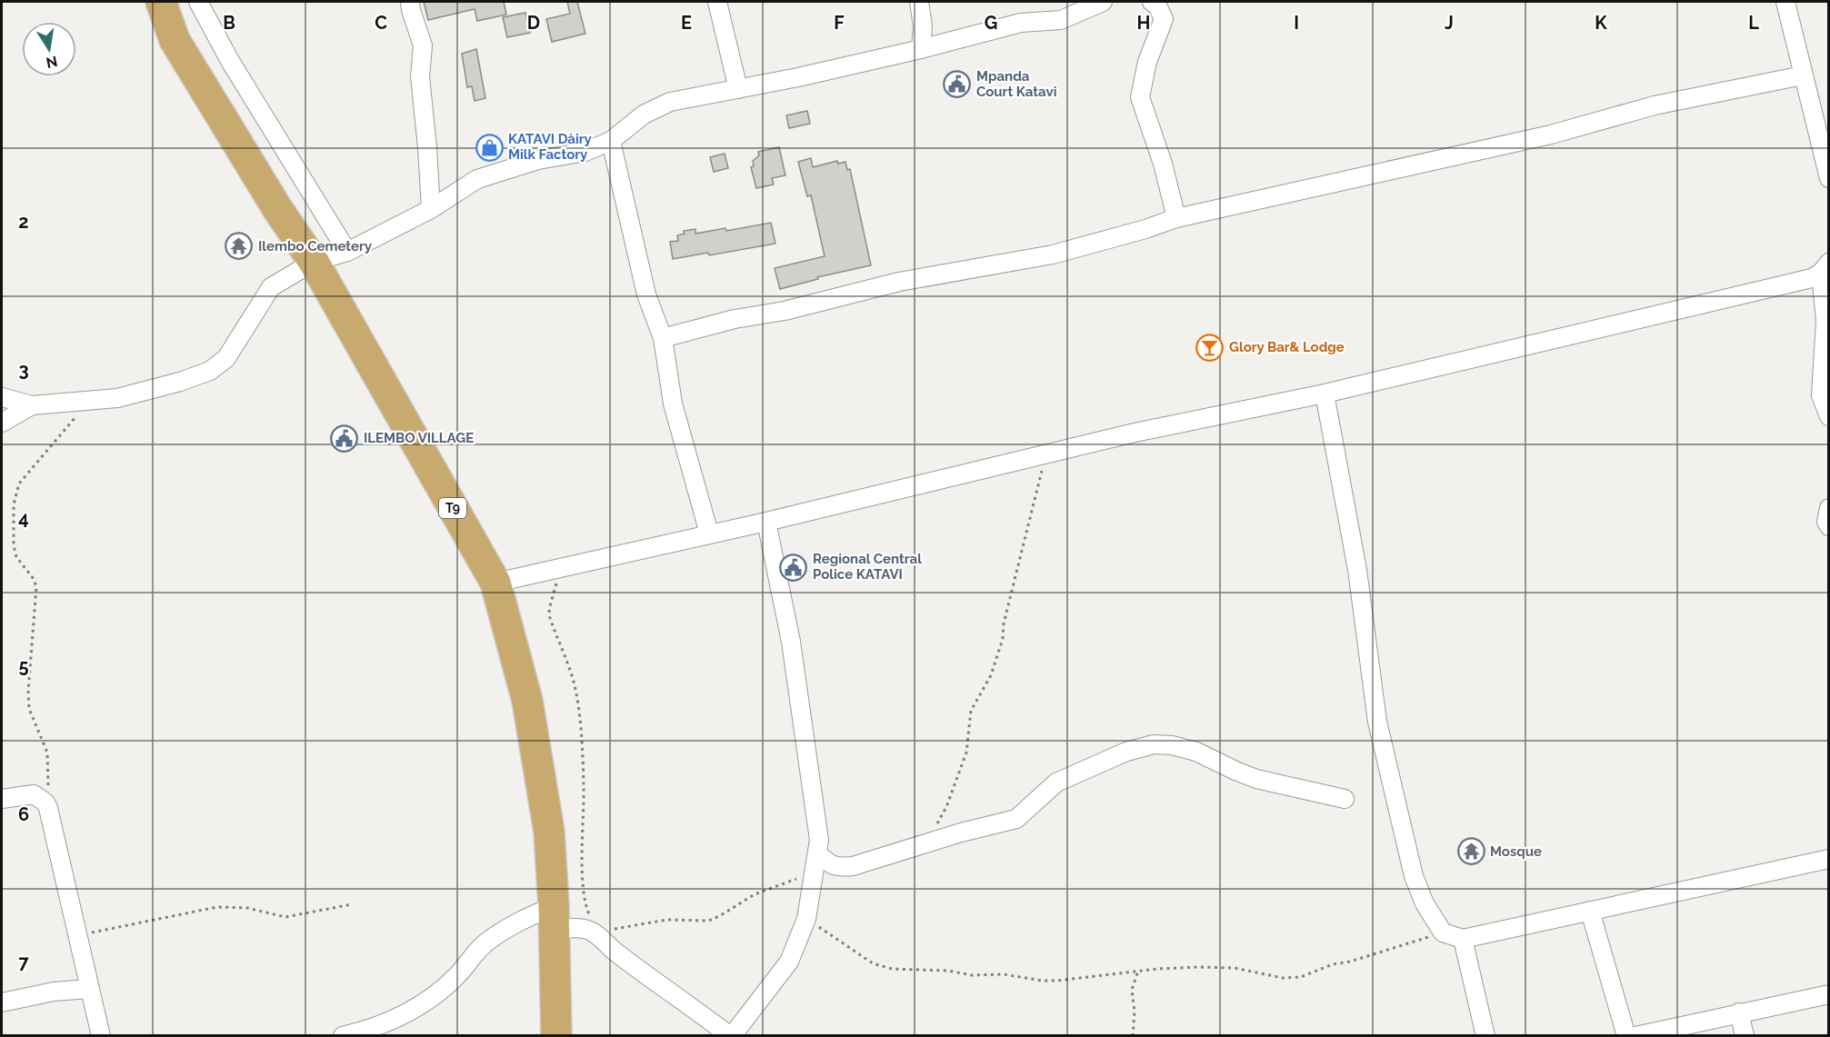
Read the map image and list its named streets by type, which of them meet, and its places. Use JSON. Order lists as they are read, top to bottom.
{
  "streets": {
    "highway": ["T9"]
  },
  "places": {
    "public building": ["Mpanda Court Katavi", "ILEMBO VILLAGE", "Regional Central Police KATAVI"],
    "shop": ["KATAVI Dàiry Milk Factory"],
    "temple": ["Ilembo Cemetery", "Mosque"],
    "bar": ["Glory Bar& Lodge"]
  },
  "north": "bottom",
  "grid": {
    "columns": [
      "B",
      "C",
      "D",
      "E",
      "F",
      "G",
      "H",
      "I",
      "J",
      "K",
      "L"
    ],
    "rows": [
      "2",
      "3",
      "4",
      "5",
      "6",
      "7"
    ]
  }
}
